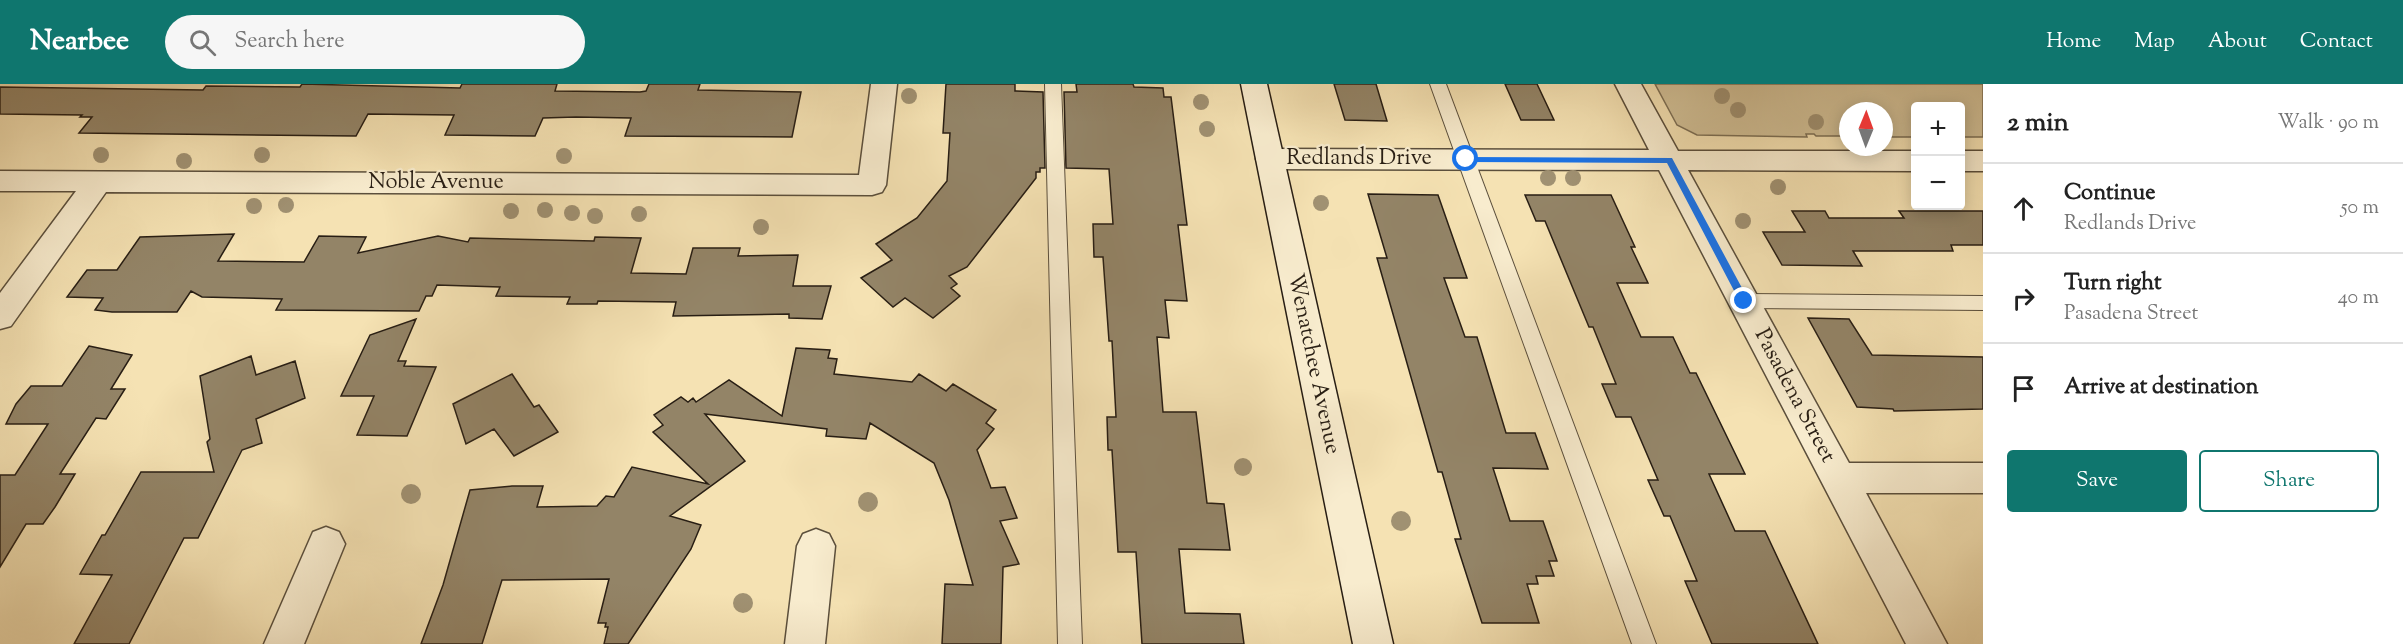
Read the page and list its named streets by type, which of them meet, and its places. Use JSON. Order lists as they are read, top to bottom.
{
  "streets": {
    "street": [
      "Redlands Drive",
      "Noble Avenue",
      "Wenatchee Avenue",
      "Pasadena Street"
    ]
  },
  "crossings": [
    ["Redlands Drive", "Wenatchee Avenue"],
    ["Redlands Drive", "Pasadena Street"]
  ],
  "north": "top",
  "page": {
    "header": "Nearbee",
    "search": "Search here",
    "nav": [
      "Home",
      "Map",
      "About",
      "Contact"
    ],
    "heading": ["2 min", "Walk · 90 m"],
    "map_buttons": ["+", "−"],
    "list": [
      ["Continue", "Redlands Drive", "50 m"],
      ["Turn right", "Pasadena Street", "40 m"],
      "Arrive at destination"
    ],
    "buttons": ["Save", "Share"]
  }
}
